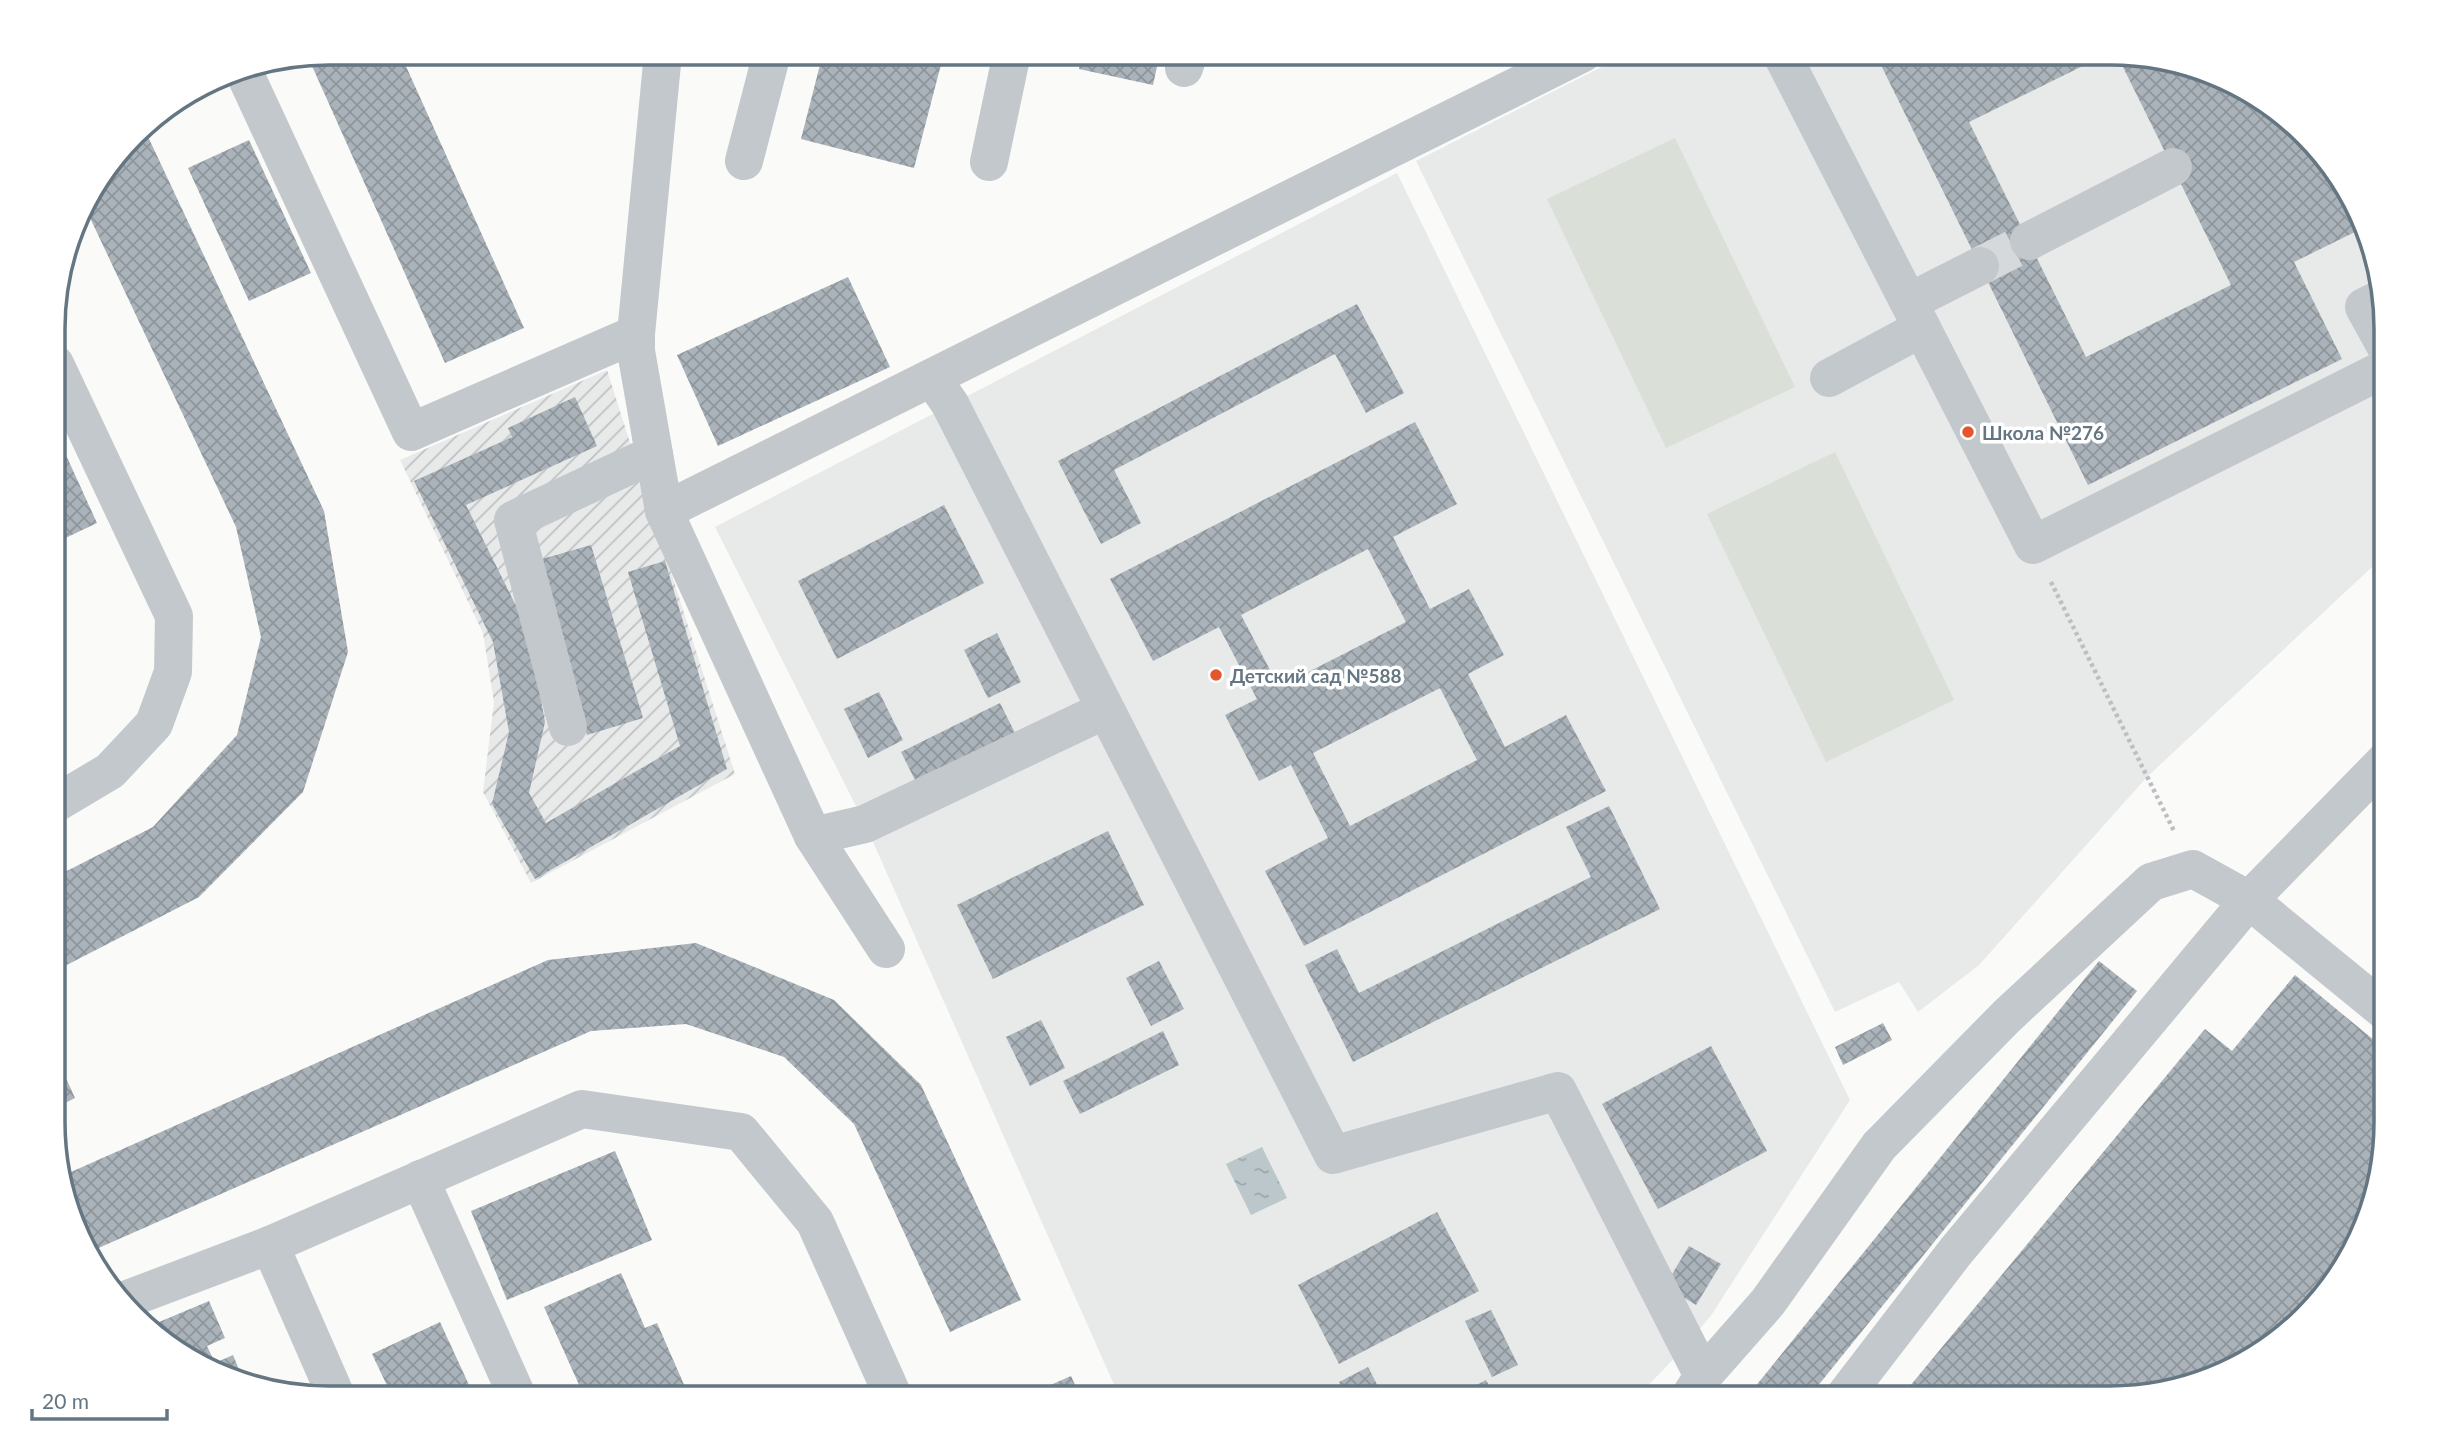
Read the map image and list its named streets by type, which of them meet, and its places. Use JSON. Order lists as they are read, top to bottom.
{
  "places": ["Школа №276", "Детский сад №588"],
  "scale_bar": "20 m"
}
